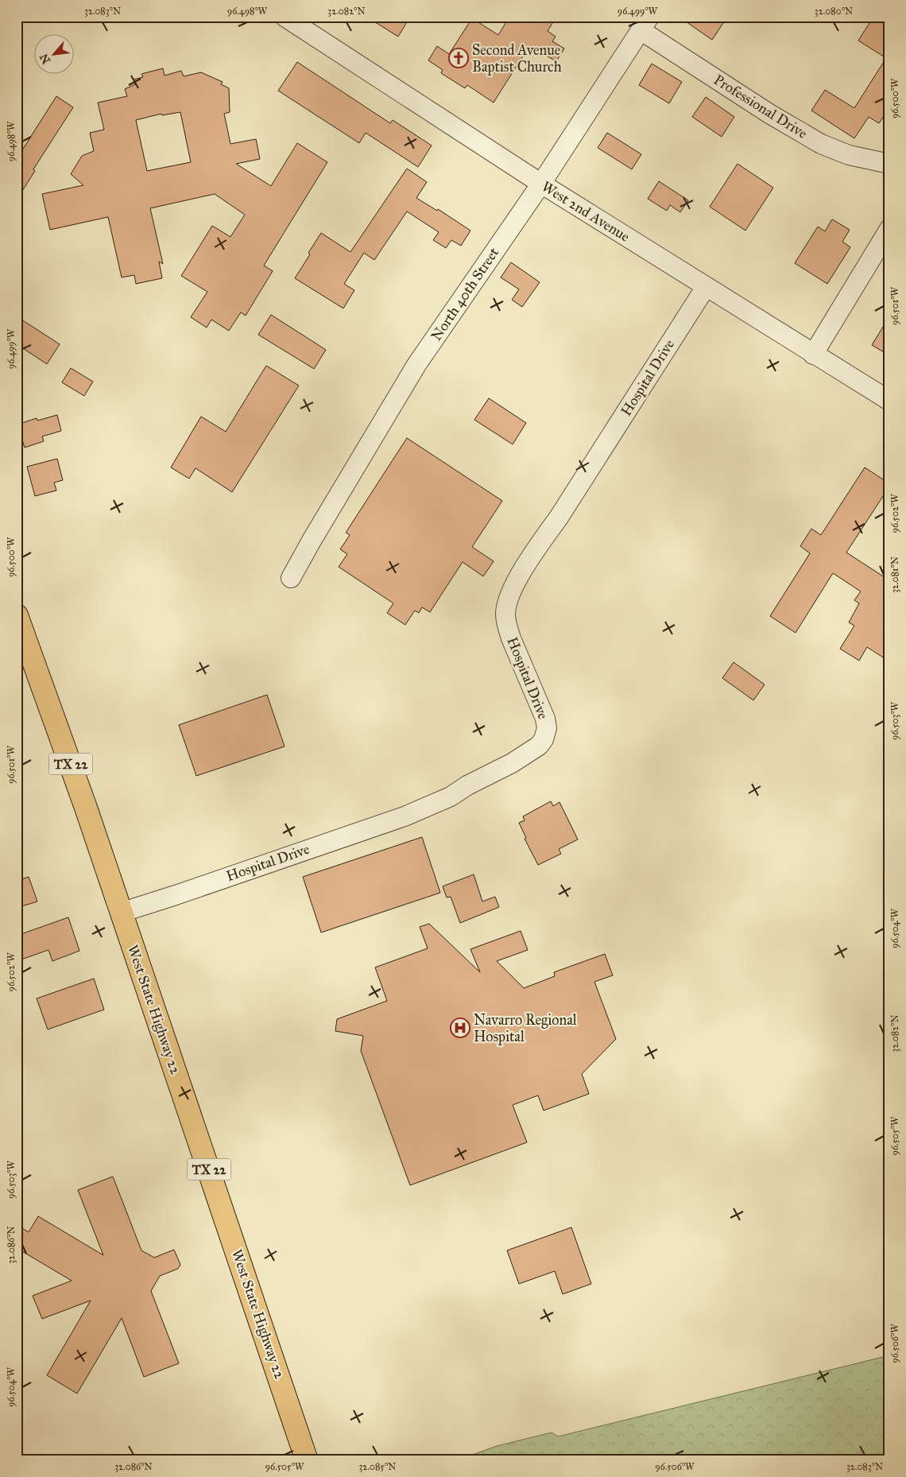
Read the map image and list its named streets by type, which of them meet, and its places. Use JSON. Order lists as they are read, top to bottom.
{
  "streets": {
    "main road": ["TX 22", "West State Highway 22"],
    "street": [
      "Professional Drive",
      "West 2nd Avenue",
      "North 40th Street",
      "Hospital Drive"
    ]
  },
  "crossings": [
    ["Professional Drive", "North 40th Street"],
    ["West 2nd Avenue", "North 40th Street"],
    ["West 2nd Avenue", "Hospital Drive"],
    ["Hospital Drive", "West State Highway 22"]
  ],
  "places": {
    "church": ["Second Avenue Baptist Church"],
    "hospital": ["Navarro Regional Hospital"]
  },
  "north": "bottom left",
  "coordinates": [
    "32.083°N",
    "96.498°W",
    "32.082°N",
    "96.499°W",
    "32.080°N",
    "96.500°W",
    "96.501°W",
    "96.502°W",
    "32.081°N",
    "96.503°W",
    "96.504°W",
    "96.505°W",
    "32.086°N",
    "96.506°W",
    "32.085°N"
  ]
}
